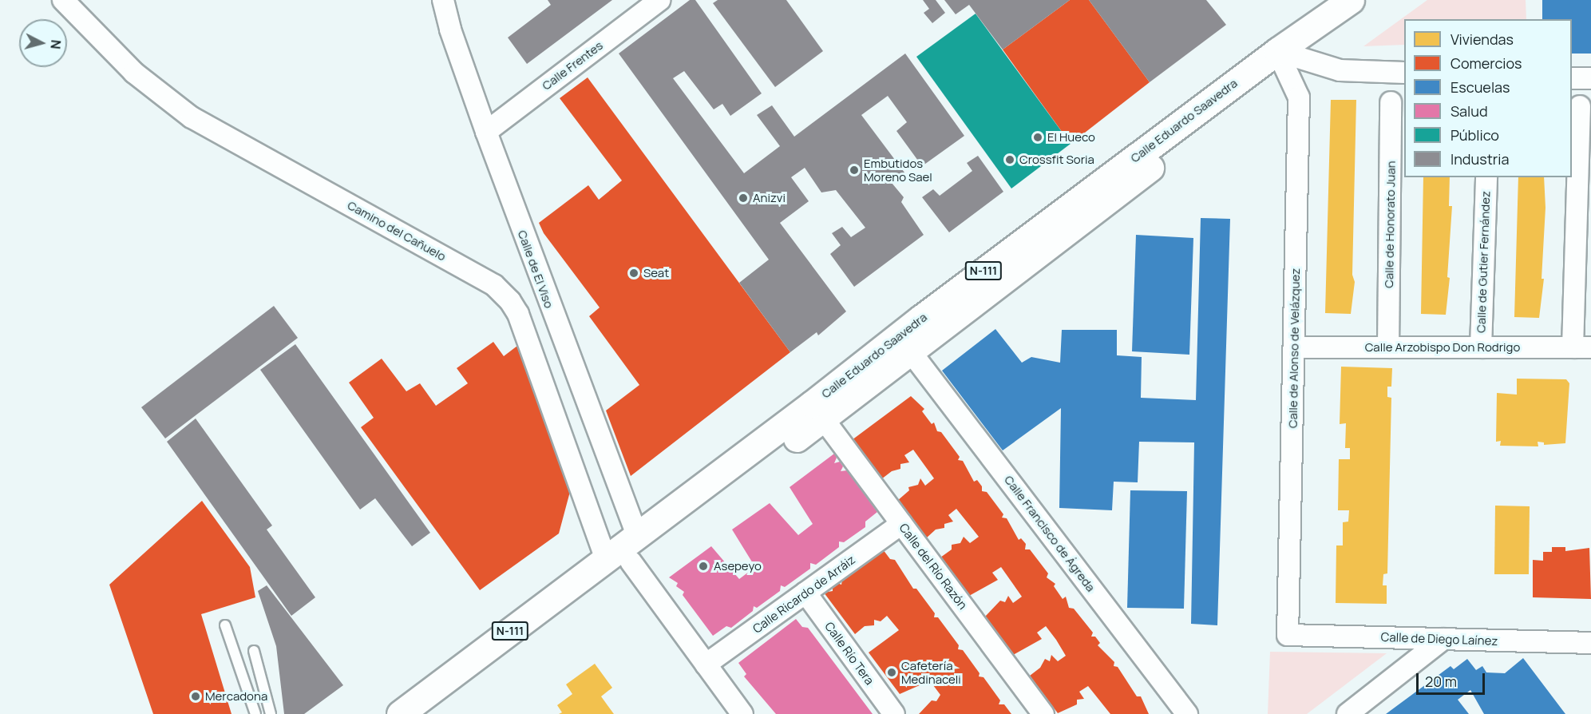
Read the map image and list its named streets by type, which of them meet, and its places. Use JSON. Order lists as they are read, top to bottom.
{
  "streets": {
    "main road": ["Calle Eduardo Saavedra", "N-111"],
    "street": [
      "Calle Frentes",
      "Calle de Honorato Juan",
      "Camino del Cañuelo",
      "Calle de Gutier Fernández",
      "Calle de El Viso",
      "Calle Arzobispo Don Rodrigo",
      "Calle de Alonso de Velázquez",
      "Calle Francisco de Ágreda",
      "Calle del Río Razón",
      "Calle Ricardo de Arráiz",
      "Calle de Diego Laínez",
      "Calle Río Tera"
    ]
  },
  "crossings": [
    ["Calle Frentes", "Calle de El Viso"],
    ["Calle Eduardo Saavedra", "Camino del Cañuelo"],
    ["Calle Eduardo Saavedra", "Calle de El Viso"],
    ["Calle Eduardo Saavedra", "Calle de Alonso de Velázquez"],
    ["Calle Eduardo Saavedra", "Calle Francisco de Ágreda"],
    ["Calle Eduardo Saavedra", "Calle del Río Razón"],
    ["Calle de Honorato Juan", "Calle Arzobispo Don Rodrigo"],
    ["Camino del Cañuelo", "Calle Ricardo de Arráiz"],
    ["Calle de Gutier Fernández", "Calle Arzobispo Don Rodrigo"],
    ["Calle Arzobispo Don Rodrigo", "Calle de Alonso de Velázquez"],
    ["Calle de Alonso de Velázquez", "Calle de Diego Laínez"],
    ["Calle del Río Razón", "Calle Ricardo de Arráiz"],
    ["Calle Ricardo de Arráiz", "Calle Río Tera"]
  ],
  "places": [
    "El Hueco",
    "Crossfit Soria",
    "Embutidos Moreno Sael",
    "Anizvi",
    "Seat",
    "Asepeyo",
    "Cafetería Medinaceli",
    "Mercadona"
  ],
  "legend": [
    "Viviendas",
    "Comercios",
    "Escuelas",
    "Salud",
    "Público",
    "Industria"
  ],
  "scale_bar": "20 m",
  "north": "right"
}
